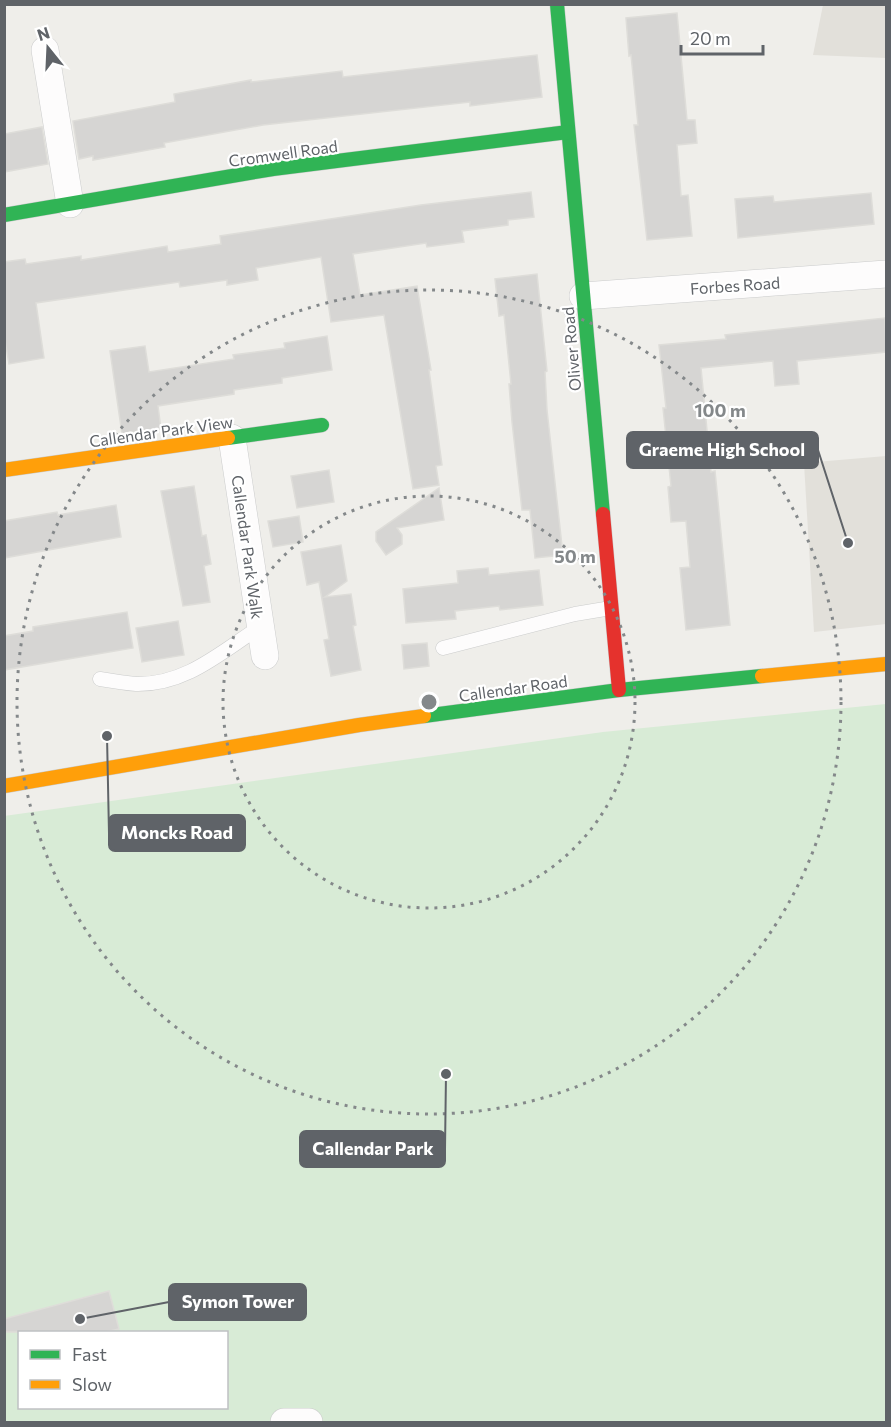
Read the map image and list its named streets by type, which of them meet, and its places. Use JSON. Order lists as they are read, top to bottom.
{
  "streets": {
    "street": [
      "Cromwell Road",
      "Forbes Road",
      "Oliver Road",
      "Callendar Park View",
      "Callendar Park Walk",
      "Callendar Road"
    ]
  },
  "crossings": [
    ["Cromwell Road", "Oliver Road"],
    ["Forbes Road", "Oliver Road"],
    ["Oliver Road", "Callendar Road"],
    ["Callendar Park View", "Callendar Park Walk"]
  ],
  "places": [
    "Graeme High School",
    "Moncks Road",
    "Callendar Park",
    "Symon Tower"
  ],
  "legend": ["Fast", "Slow"],
  "scale_bar": "20 m",
  "north": "top",
  "rings": ["100 m", "50 m"]
}
